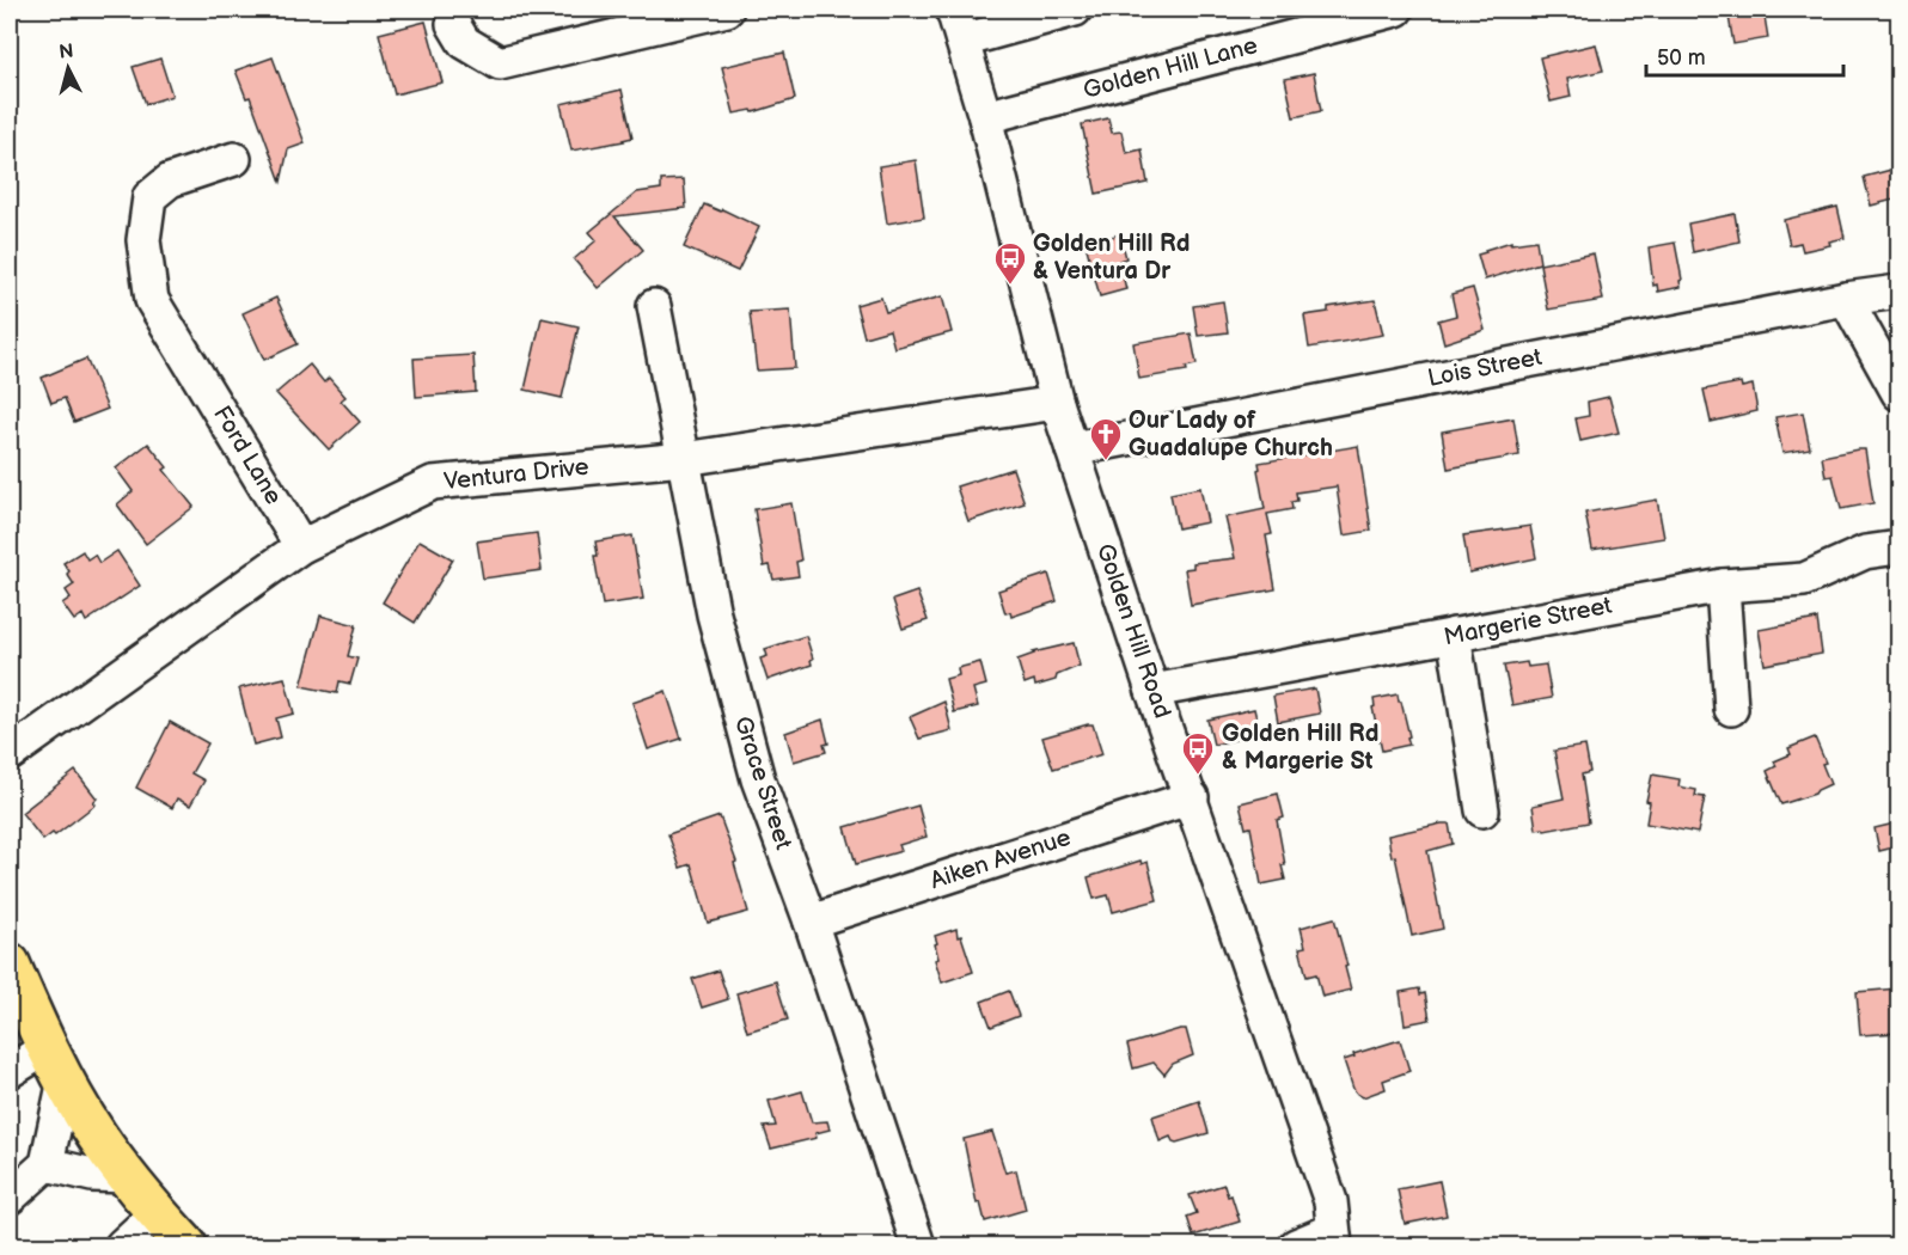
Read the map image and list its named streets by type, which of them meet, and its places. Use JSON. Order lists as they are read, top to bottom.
{
  "streets": {
    "street": [
      "Golden Hill Lane",
      "Lois Street",
      "Ford Lane",
      "Ventura Drive",
      "Margerie Street",
      "Golden Hill Road",
      "Grace Street",
      "Aiken Avenue"
    ]
  },
  "crossings": [
    ["Golden Hill Lane", "Golden Hill Road"],
    ["Lois Street", "Golden Hill Road"],
    ["Ford Lane", "Ventura Drive"],
    ["Ventura Drive", "Golden Hill Road"],
    ["Ventura Drive", "Grace Street"],
    ["Margerie Street", "Golden Hill Road"],
    ["Golden Hill Road", "Aiken Avenue"],
    ["Grace Street", "Aiken Avenue"]
  ],
  "places": {
    "bus stop": ["Golden Hill Rd & Ventura Dr", "Golden Hill Rd & Margerie St"],
    "church": ["Our Lady of Guadalupe Church"]
  },
  "scale_bar": "50 m",
  "north": "top"
}
